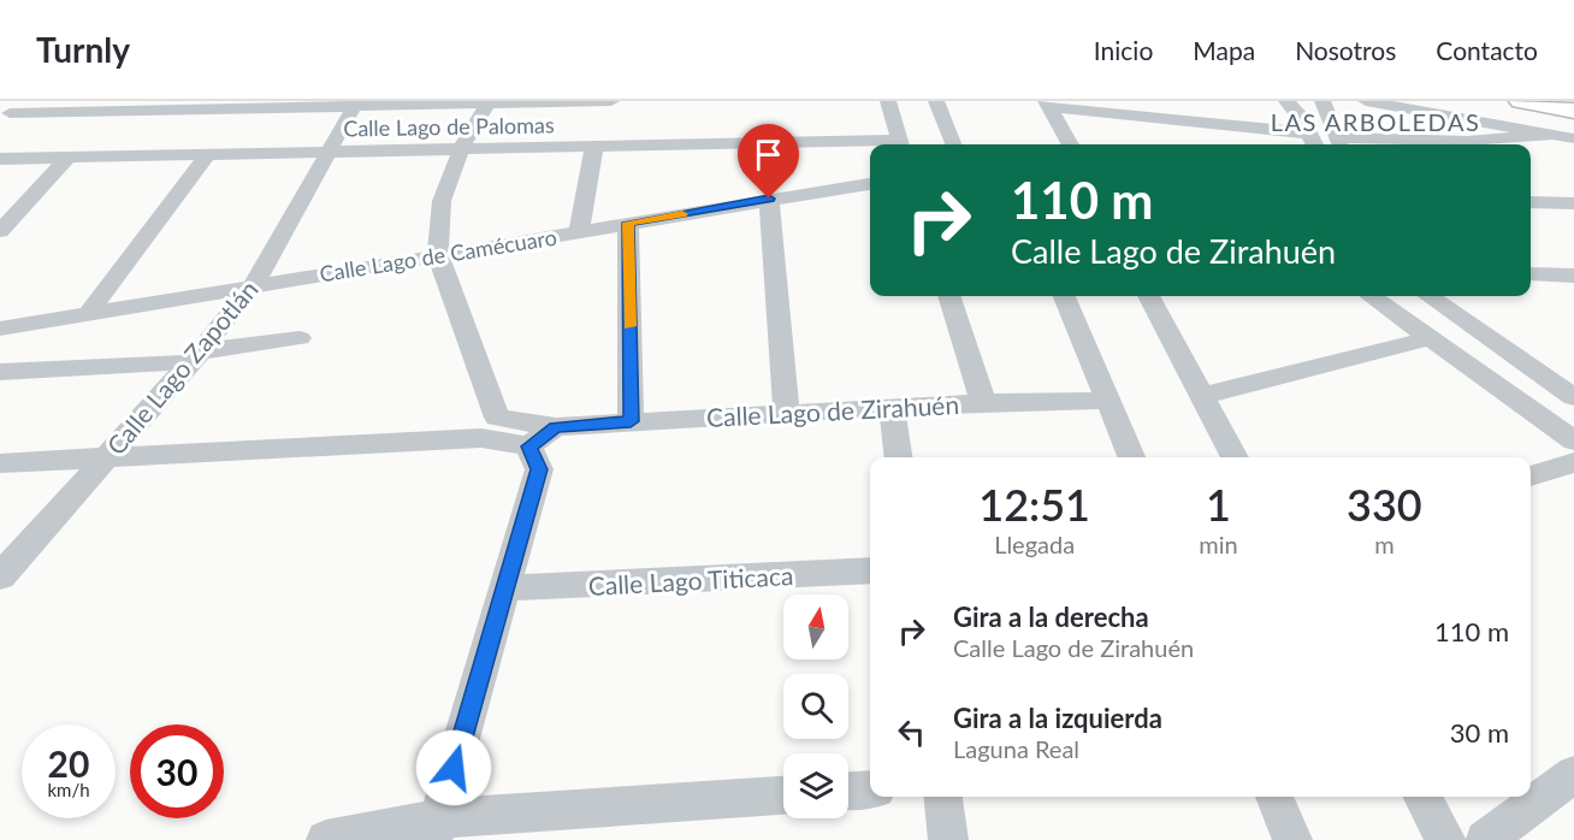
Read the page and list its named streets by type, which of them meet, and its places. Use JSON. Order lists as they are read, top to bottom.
{
  "streets": {
    "street": [
      "Calle Lago de Palomas",
      "Calle Lago de Camécuaro",
      "Calle Lago Zapotlán",
      "Calle Lago de Zirahuén",
      "Calle Lago Titicaca"
    ]
  },
  "crossings": [
    ["Calle Lago de Palomas", "Calle Lago Zapotlán"],
    ["Calle Lago de Camécuaro", "Calle Lago Zapotlán"],
    ["Calle Lago Zapotlán", "Calle Lago de Zirahuén"]
  ],
  "districts": ["LAS ARBOLEDAS"],
  "north": "top",
  "page": {
    "header": "Turnly",
    "nav": [
      "Inicio",
      "Mapa",
      "Nosotros",
      "Contacto"
    ],
    "turn": ["110 m", "Calle Lago de Zirahuén"],
    "eta": [
      "12:51",
      "Llegada",
      "1",
      "min",
      "330",
      "m"
    ],
    "list": [
      {
        "name": "Gira a la derecha",
        "note": "Calle Lago de Zirahuén",
        "value": "110 m"
      },
      {
        "name": "Gira a la izquierda",
        "note": "Laguna Real",
        "value": "30 m"
      }
    ],
    "speed": "20 km/h",
    "limit": "30"
  }
}
